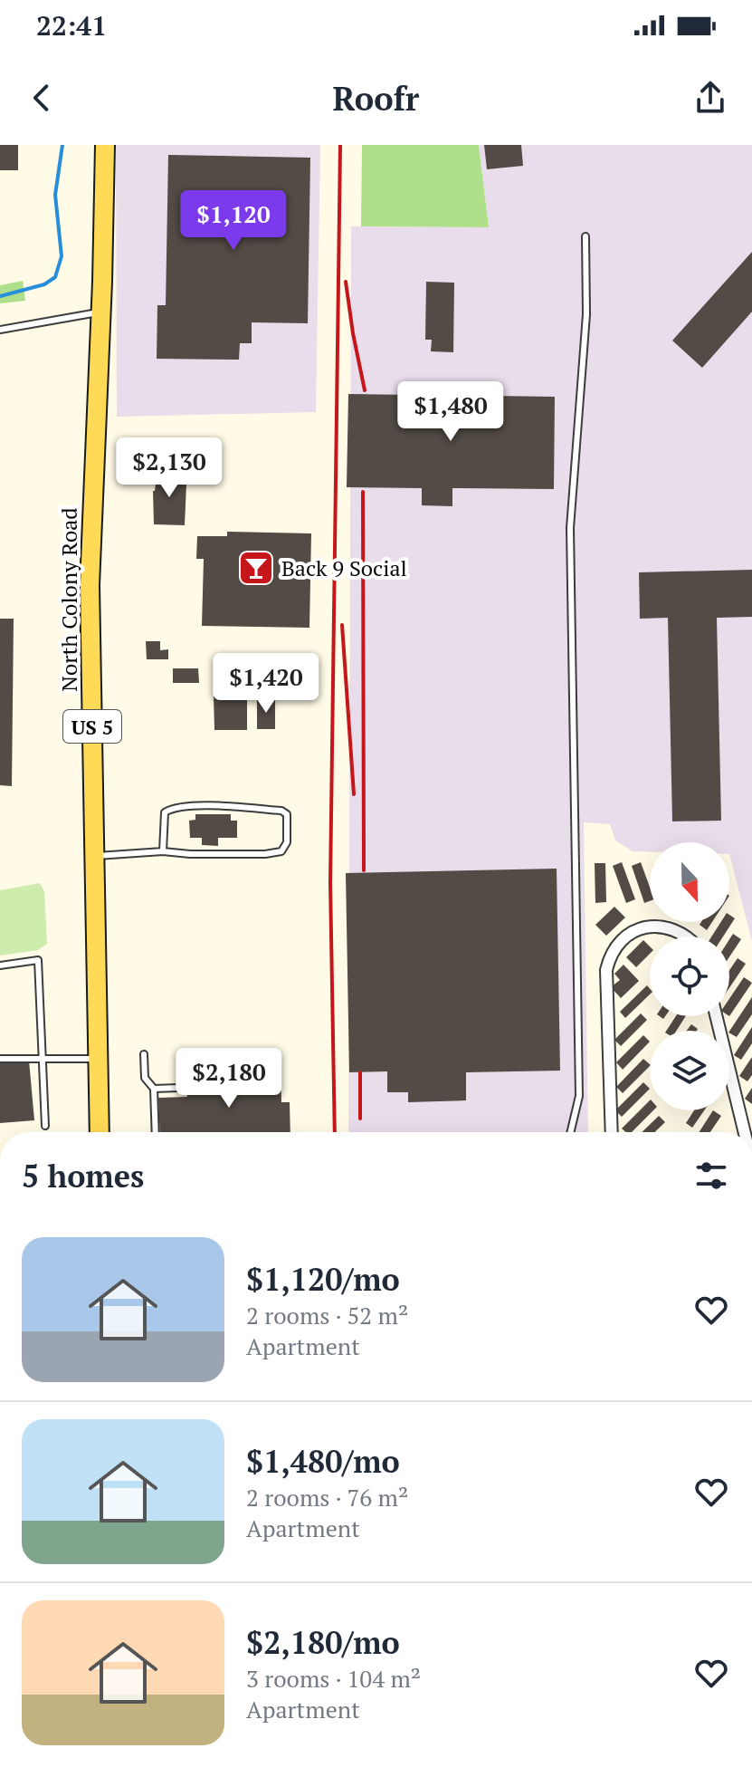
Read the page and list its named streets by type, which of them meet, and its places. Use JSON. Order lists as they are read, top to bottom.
{
  "streets": {
    "main road": ["North Colony Road", "US 5"]
  },
  "places": {
    "bar": ["Back 9 Social"]
  },
  "north": "bottom",
  "page": {
    "status": "22:41",
    "header": "Roofr",
    "price": [
      "$1,120",
      "$1,480",
      "$2,130",
      "$1,420",
      "$2,180"
    ],
    "heading": "5 homes",
    "list": [
      {
        "name": "$1,120/mo",
        "note": "2 rooms · 52 m² · Apartment"
      },
      {
        "name": "$1,480/mo",
        "note": "2 rooms · 76 m² · Apartment"
      },
      {
        "name": "$2,180/mo",
        "note": "3 rooms · 104 m² · Apartment"
      }
    ]
  }
}
